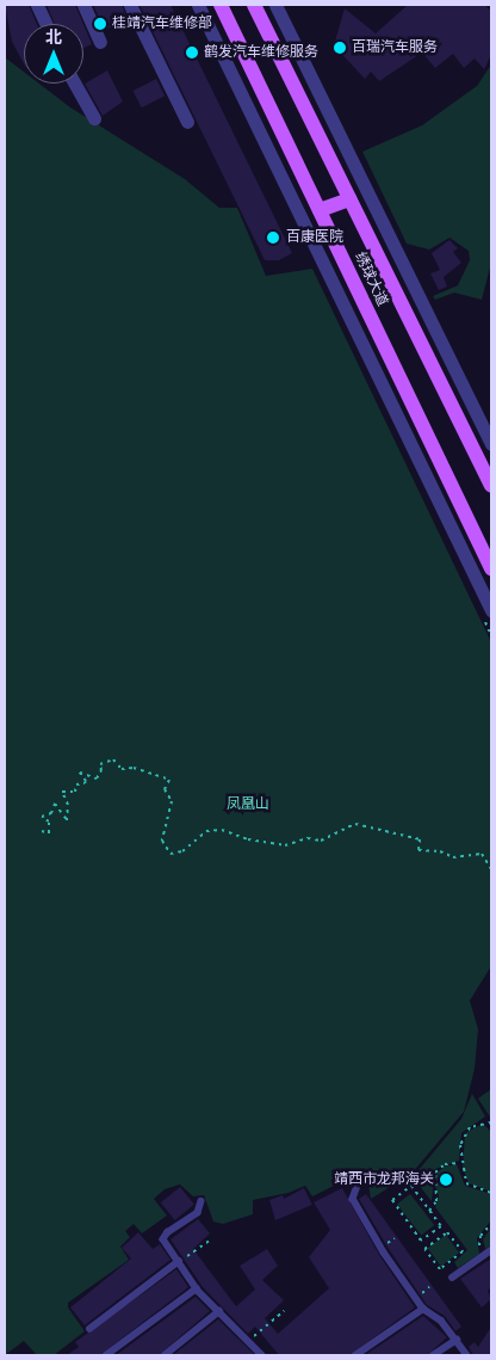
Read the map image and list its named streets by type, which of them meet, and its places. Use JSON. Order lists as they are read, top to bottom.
{
  "streets": {
    "main road": ["绣球大道"]
  },
  "parks": ["凤凰山"],
  "places": [
    "桂靖汽车维修部",
    "百瑞汽车服务",
    "鹤发汽车维修服务",
    "百康医院",
    "靖西市龙邦海关"
  ],
  "north": "top"
}
